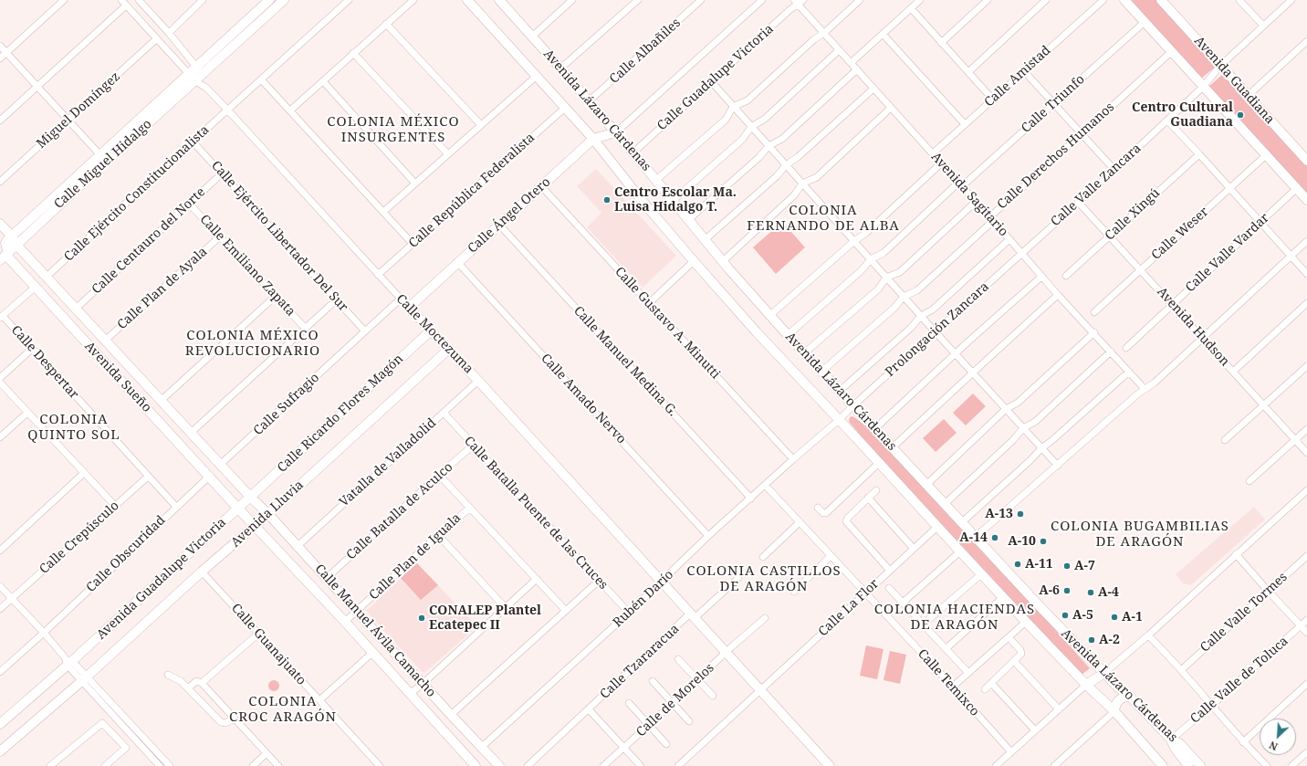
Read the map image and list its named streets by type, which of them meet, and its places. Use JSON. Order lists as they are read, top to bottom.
{
  "streets": {
    "street": [
      "Calle Albañiles",
      "Calle Amistad",
      "Calle Guadalupe Victoria",
      "Avenida Guadiana",
      "Calle Triunfo",
      "Miguel Domíngez",
      "Avenida Lázaro Cárdenas",
      "Calle Derechos Humanos",
      "Calle Miguel Hidalgo",
      "Calle Valle Zancara",
      "Calle República Federalista",
      "Calle Ejército Constitucionalista",
      "Avenida Sagitario",
      "Calle Xingú",
      "Calle Ángel Otero",
      "Calle Weser",
      "Calle Ejército Libertador Del Sur",
      "Calle Centauro del Norte",
      "Calle Valle Vardar",
      "Calle Emiliano Zapata",
      "Calle Plan de Ayala",
      "Calle Gustavo A. Minutti",
      "Avenida Hudson",
      "Prolongación Zancara",
      "Calle Moctezuma",
      "Calle Manuel Medina G.",
      "Calle Despertar",
      "Avenida Sueño",
      "Calle Amado Nervo",
      "Calle Sufragio",
      "Calle Ricardo Flores Magón",
      "Vatalla de Valladolid",
      "Calle Batalla de Aculco",
      "Calle Batalla Puente de las Cruces",
      "Avenida Lluvia",
      "Calle Crepúsculo",
      "Calle Obscuridad",
      "Calle Plan de Iguala",
      "Avenida Guadalupe Victoria",
      "Rubén Darío",
      "Calle La Flor",
      "Calle Valle Tormes",
      "Calle Manuel Ávila Camacho",
      "Calle Guanajuato",
      "Calle Tzararacua",
      "Calle Valle de Toluca",
      "Calle Temixco",
      "Calle de Morelos"
    ]
  },
  "crossings": [
    ["Calle Albañiles", "Avenida Lázaro Cárdenas"],
    ["Calle Amistad", "Avenida Sagitario"],
    ["Calle Guadalupe Victoria", "Avenida Lázaro Cárdenas"],
    ["Calle Guadalupe Victoria", "Avenida Sagitario"],
    ["Calle Guadalupe Victoria", "Calle Ángel Otero"],
    ["Avenida Guadiana", "Calle Triunfo"],
    ["Avenida Guadiana", "Calle Derechos Humanos"],
    ["Avenida Guadiana", "Calle Valle Zancara"],
    ["Avenida Guadiana", "Calle Weser"],
    ["Avenida Guadiana", "Calle Valle Vardar"],
    ["Calle Triunfo", "Avenida Sagitario"],
    ["Miguel Domíngez", "Calle Moctezuma"],
    ["Avenida Lázaro Cárdenas", "Calle República Federalista"],
    ["Avenida Lázaro Cárdenas", "Calle Ángel Otero"],
    ["Avenida Lázaro Cárdenas", "Prolongación Zancara"],
    ["Avenida Lázaro Cárdenas", "Rubén Darío"],
    ["Avenida Lázaro Cárdenas", "Calle La Flor"],
    ["Avenida Lázaro Cárdenas", "Calle Valle de Toluca"],
    ["Calle Derechos Humanos", "Avenida Sagitario"],
    ["Calle Miguel Hidalgo", "Calle Moctezuma"],
    ["Calle Miguel Hidalgo", "Avenida Sueño"],
    ["Calle Valle Zancara", "Avenida Sagitario"],
    ["Calle Valle Zancara", "Avenida Hudson"],
    ["Calle Valle Zancara", "Prolongación Zancara"],
    ["Calle República Federalista", "Calle Moctezuma"],
    ["Calle Ejército Constitucionalista", "Calle Ejército Libertador Del Sur"],
    ["Calle Ejército Constitucionalista", "Calle Moctezuma"],
    ["Calle Ejército Constitucionalista", "Avenida Sueño"],
    ["Avenida Sagitario", "Prolongación Zancara"],
    ["Calle Xingú", "Avenida Hudson"],
    ["Calle Ángel Otero", "Calle Gustavo A. Minutti"],
    ["Calle Ángel Otero", "Calle Moctezuma"],
    ["Calle Ángel Otero", "Calle Manuel Medina G."],
    ["Calle Ángel Otero", "Calle Amado Nervo"],
    ["Calle Weser", "Avenida Hudson"],
    ["Calle Ejército Libertador Del Sur", "Calle Centauro del Norte"],
    ["Calle Ejército Libertador Del Sur", "Calle Sufragio"],
    ["Calle Centauro del Norte", "Calle Emiliano Zapata"],
    ["Calle Centauro del Norte", "Avenida Sueño"],
    ["Calle Valle Vardar", "Avenida Hudson"],
    ["Calle Emiliano Zapata", "Calle Plan de Ayala"],
    ["Calle Plan de Ayala", "Avenida Sueño"],
    ["Calle Gustavo A. Minutti", "Rubén Darío"],
    ["Prolongación Zancara", "Rubén Darío"],
    ["Calle Moctezuma", "Calle Sufragio"],
    ["Calle Moctezuma", "Calle Ricardo Flores Magón"],
    ["Calle Moctezuma", "Vatalla de Valladolid"],
    ["Calle Moctezuma", "Avenida Lluvia"],
    ["Calle Moctezuma", "Rubén Darío"],
    ["Calle Moctezuma", "Calle La Flor"],
    ["Calle Moctezuma", "Calle Tzararacua"],
    ["Calle Moctezuma", "Calle de Morelos"],
    ["Calle Manuel Medina G.", "Rubén Darío"],
    ["Calle Despertar", "Calle Crepúsculo"],
    ["Calle Despertar", "Calle Obscuridad"],
    ["Avenida Sueño", "Calle Sufragio"],
    ["Avenida Sueño", "Calle Ricardo Flores Magón"],
    ["Avenida Sueño", "Calle Obscuridad"],
    ["Avenida Sueño", "Avenida Guadalupe Victoria"],
    ["Avenida Sueño", "Calle Manuel Ávila Camacho"],
    ["Calle Amado Nervo", "Rubén Darío"],
    ["Calle Ricardo Flores Magón", "Avenida Guadalupe Victoria"],
    ["Calle Ricardo Flores Magón", "Calle Manuel Ávila Camacho"],
    ["Vatalla de Valladolid", "Calle Batalla Puente de las Cruces"],
    ["Vatalla de Valladolid", "Calle Manuel Ávila Camacho"],
    ["Calle Batalla de Aculco", "Calle Batalla Puente de las Cruces"],
    ["Calle Batalla de Aculco", "Calle Manuel Ávila Camacho"],
    ["Calle Batalla Puente de las Cruces", "Rubén Darío"],
    ["Avenida Lluvia", "Calle Manuel Ávila Camacho"],
    ["Avenida Lluvia", "Calle Guanajuato"],
    ["Calle Plan de Iguala", "Calle Manuel Ávila Camacho"],
    ["Avenida Guadalupe Victoria", "Calle Manuel Ávila Camacho"],
    ["Rubén Darío", "Calle Manuel Ávila Camacho"],
    ["Rubén Darío", "Calle Temixco"],
    ["Calle La Flor", "Calle Temixco"]
  ],
  "districts": [
    "COLONIA MÉXICO INSURGENTES",
    "COLONIA FERNANDO DE ALBA",
    "COLONIA MÉXICO REVOLUCIONARIO",
    "COLONIA QUINTO SOL",
    "COLONIA BUGAMBILIAS DE ARAGÓN",
    "COLONIA CASTILLOS DE ARAGÓN",
    "COLONIA HACIENDAS DE ARAGÓN",
    "COLONIA CROC ARAGÓN"
  ],
  "places": [
    "Centro Cultural Guadiana",
    "Centro Escolar Ma. Luisa Hidalgo T.",
    "A-13",
    "A-14",
    "A-10",
    "A-11",
    "A-7",
    "A-6",
    "A-4",
    "A-5",
    "A-1",
    "CONALEP Plantel Ecatepec II",
    "A-2"
  ],
  "north": "bottom left"
}
